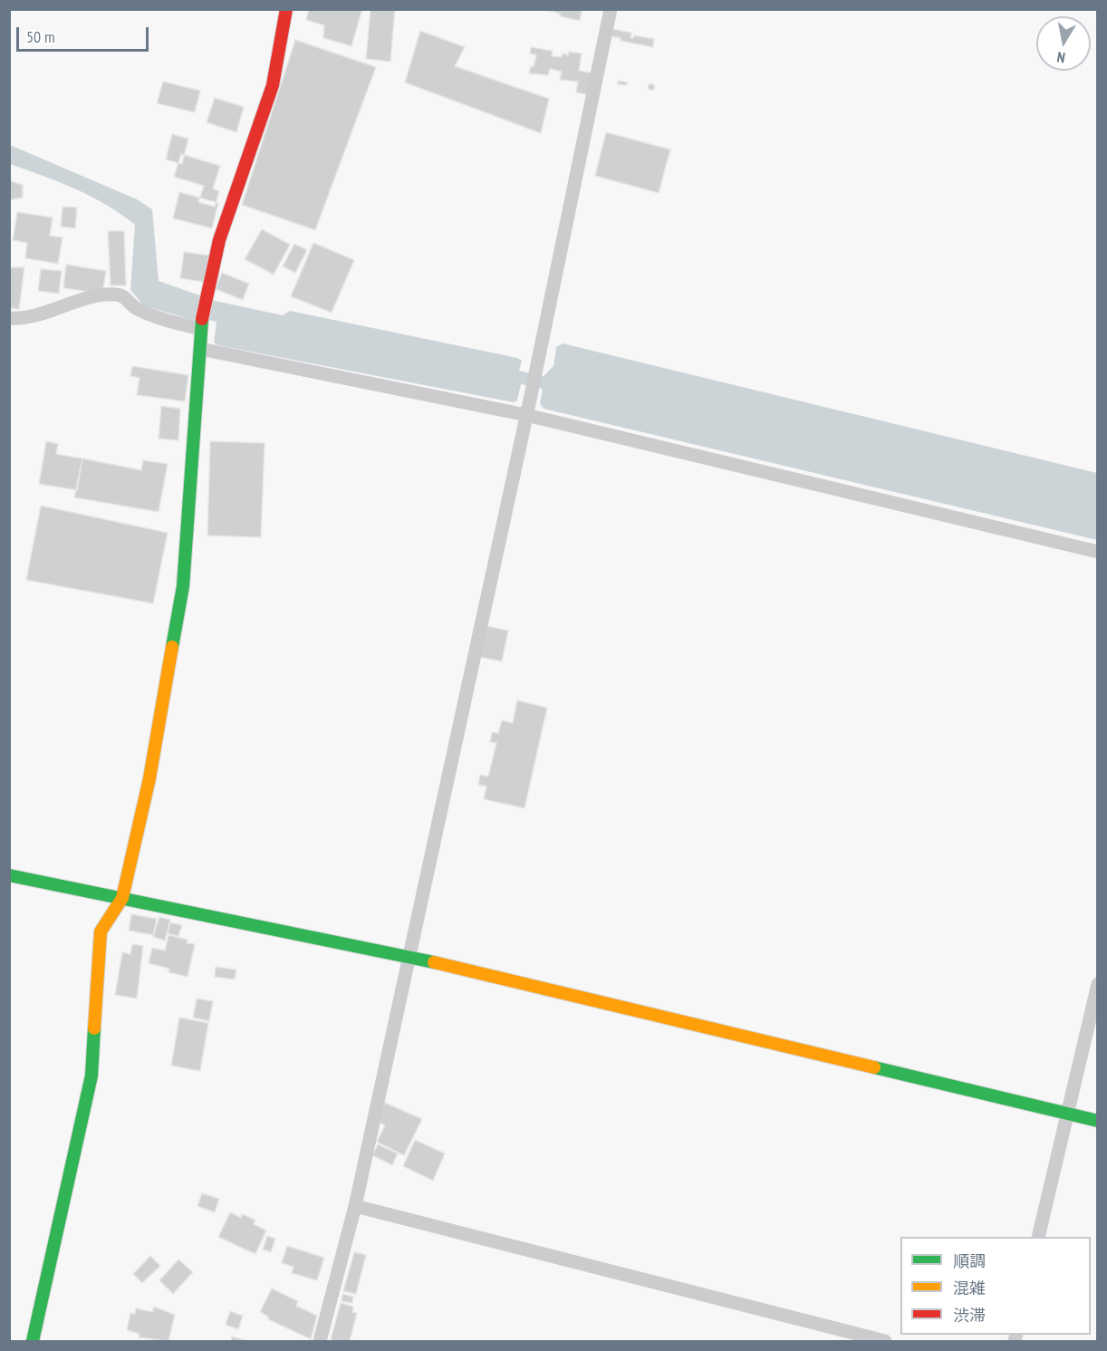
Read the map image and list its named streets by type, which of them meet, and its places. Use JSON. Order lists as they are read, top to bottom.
{
  "legend": ["順調", "混雑", "渋滞"],
  "scale_bar": "50 m",
  "north": "bottom"
}
